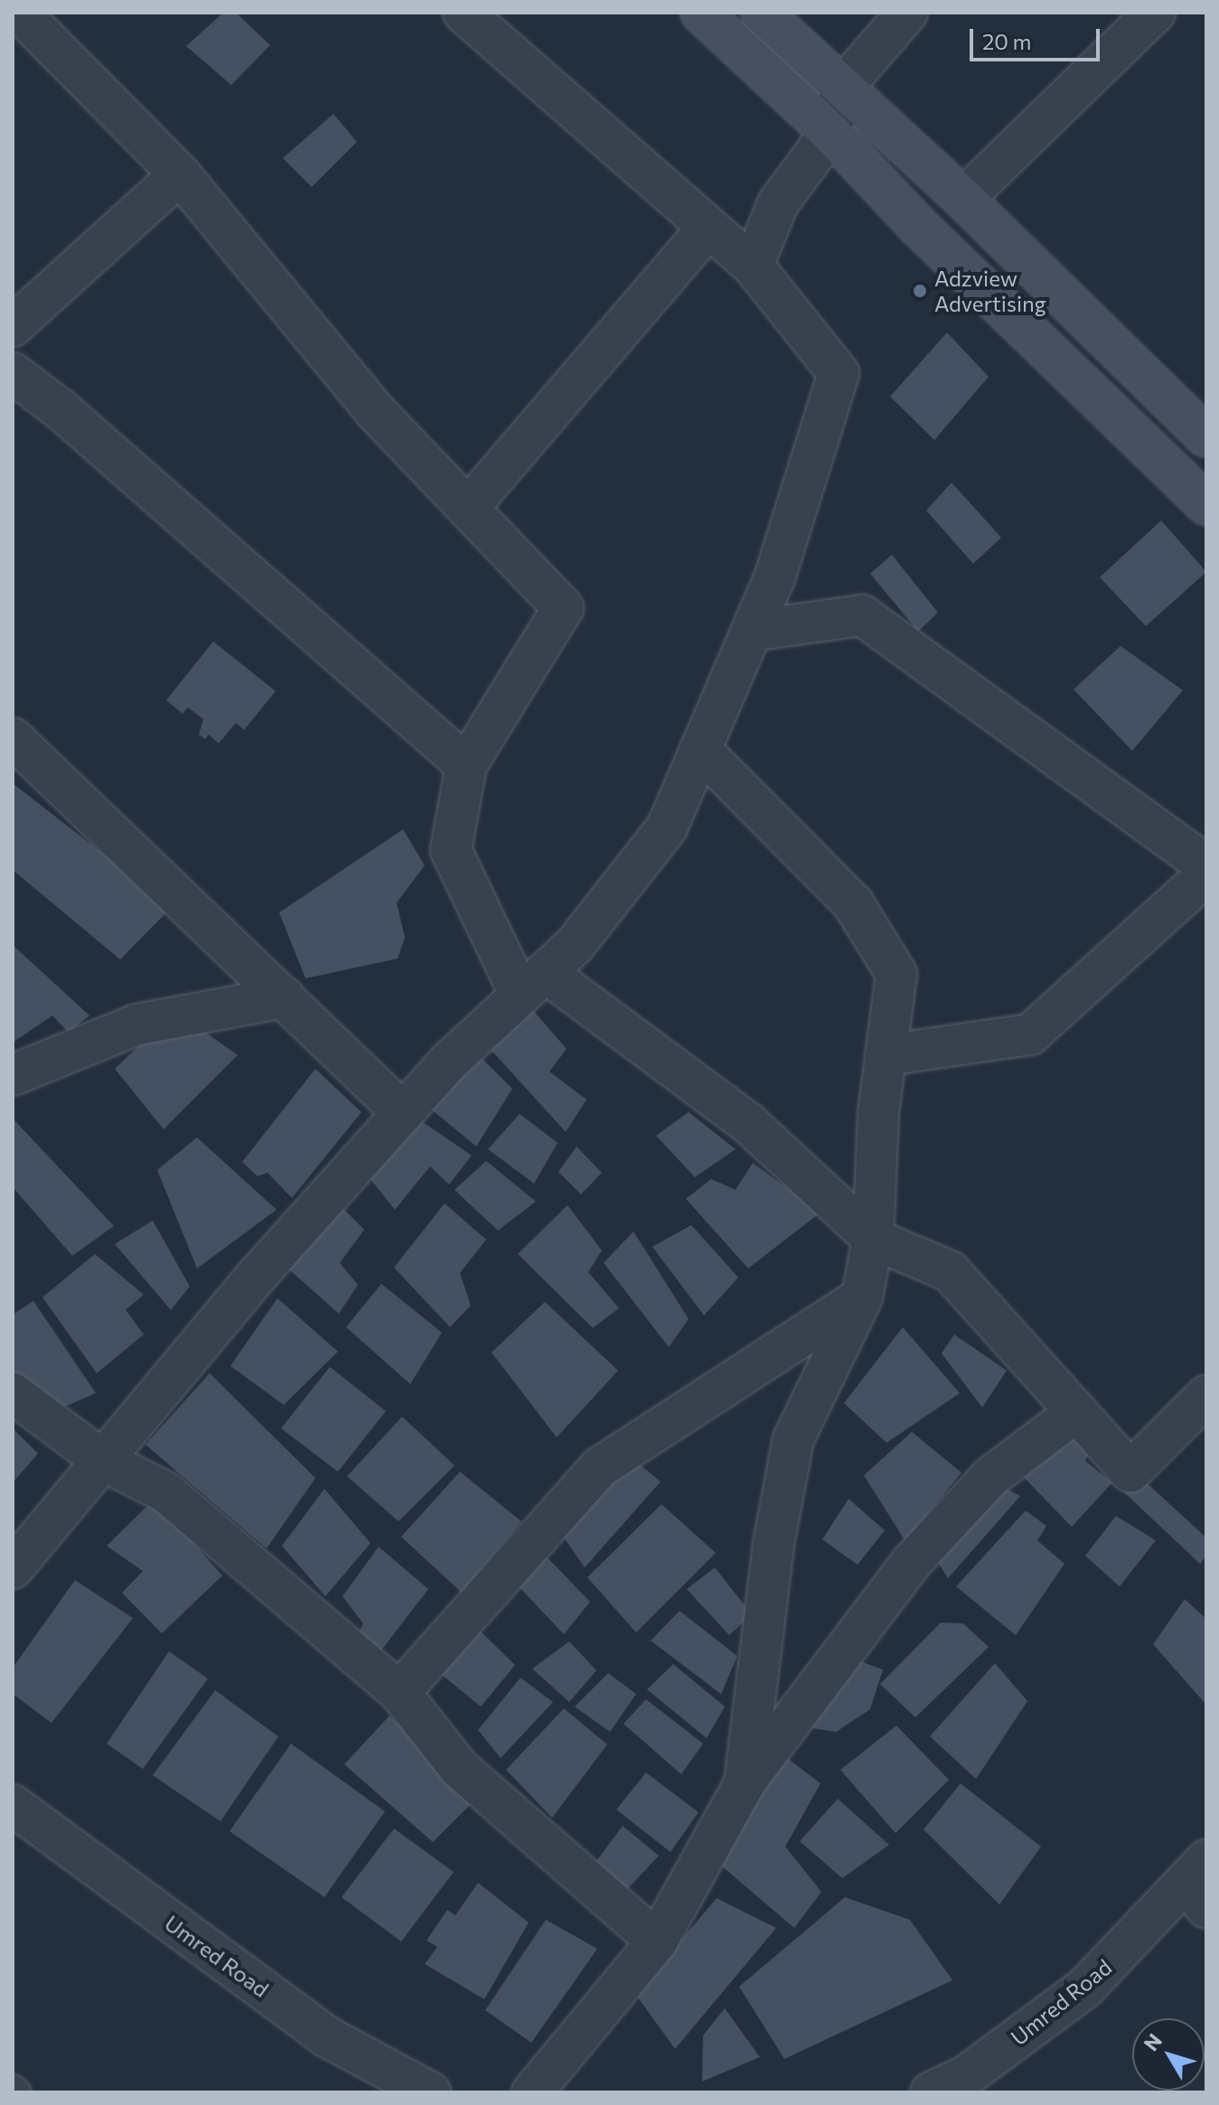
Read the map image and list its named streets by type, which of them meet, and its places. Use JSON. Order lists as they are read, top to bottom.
{
  "streets": {
    "street": ["Umred Road"]
  },
  "places": ["Adzview Advertising"],
  "scale_bar": "20 m",
  "north": "top left"
}
